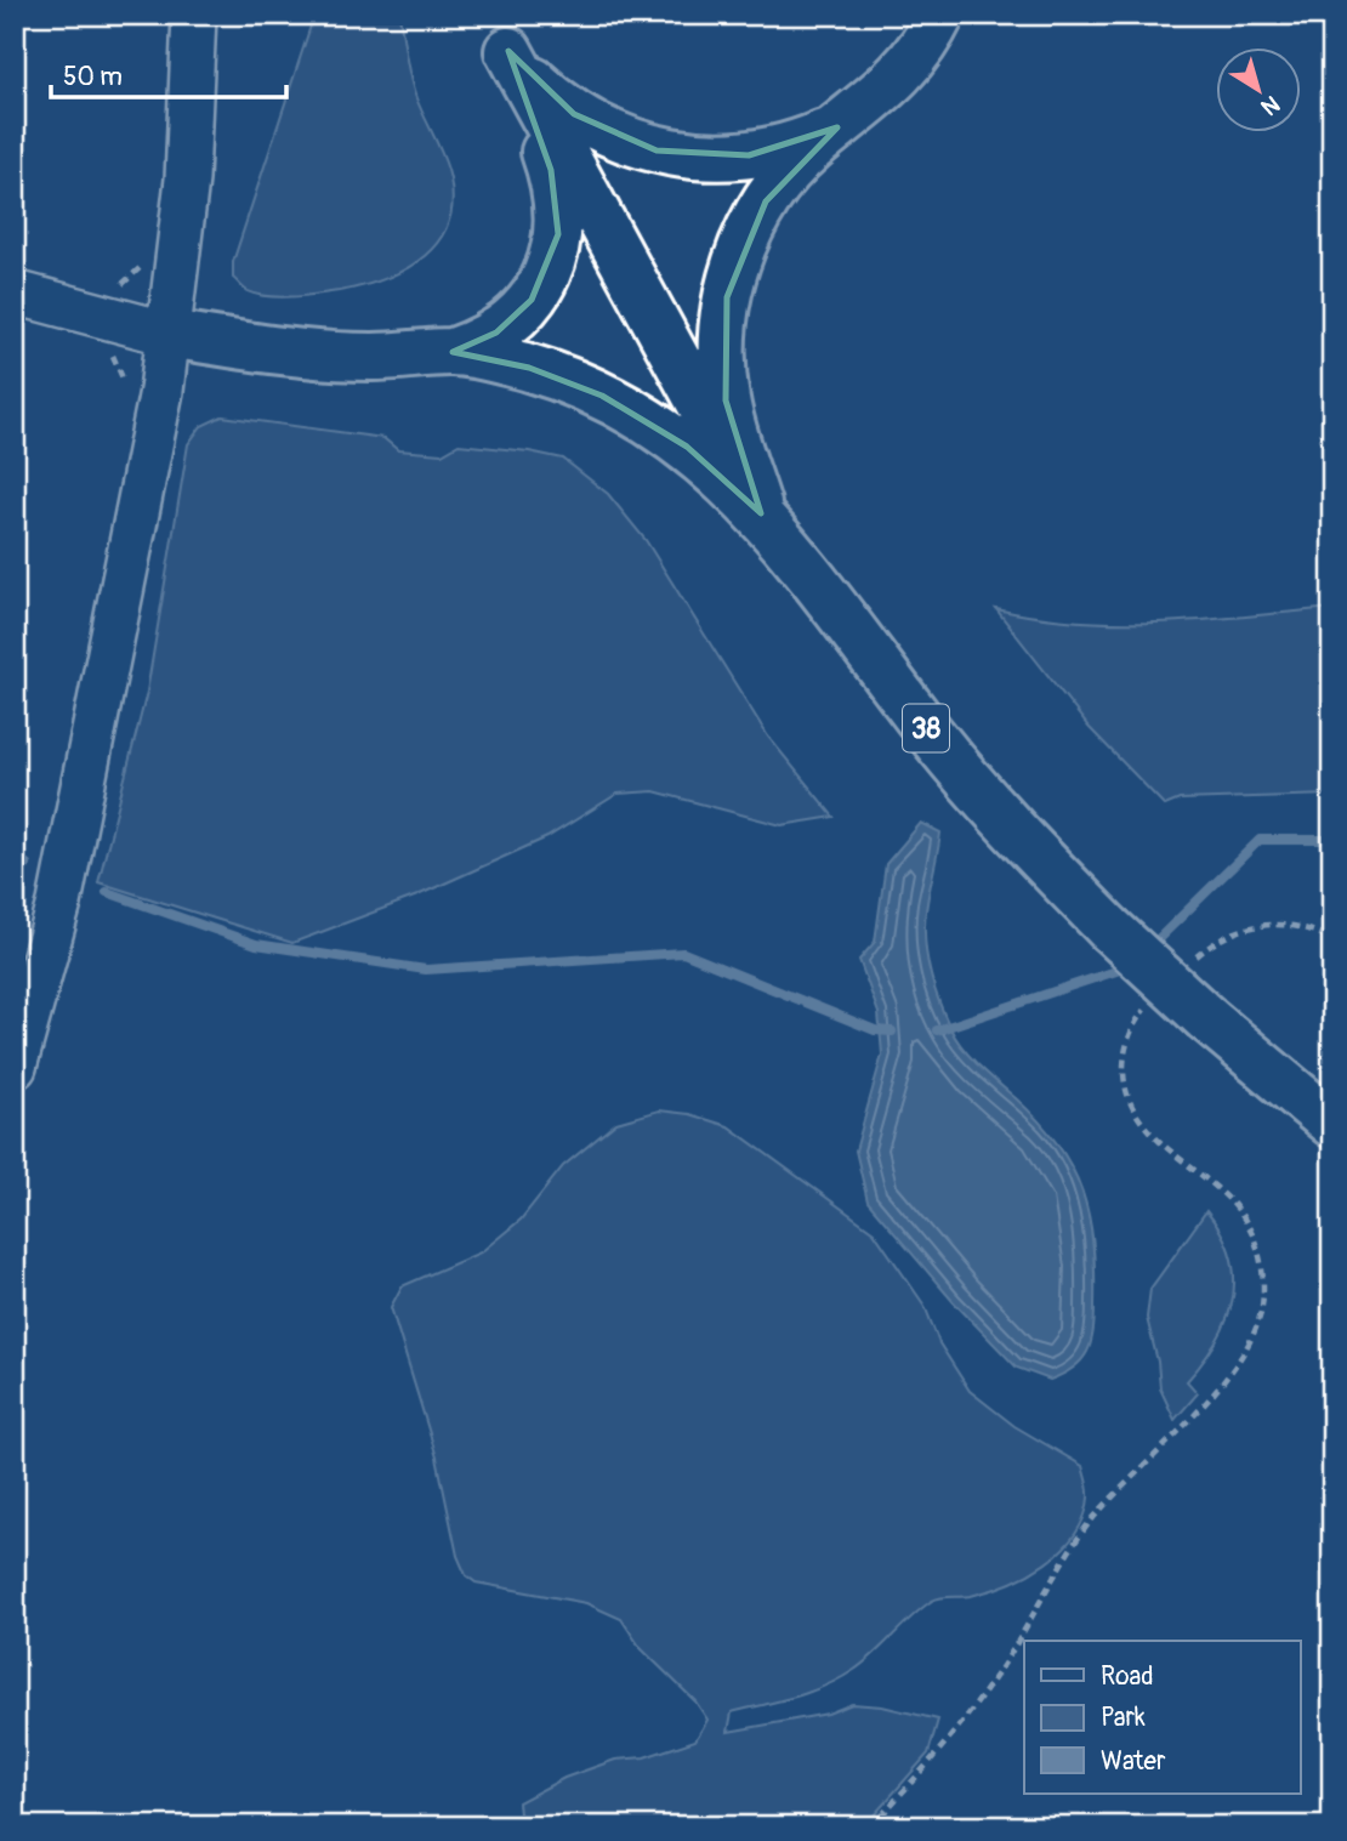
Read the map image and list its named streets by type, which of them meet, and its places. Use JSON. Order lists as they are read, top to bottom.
{
  "streets": {
    "main road": ["38"]
  },
  "legend": ["Road", "Park", "Water"],
  "scale_bar": "50 m",
  "north": "bottom right"
}
